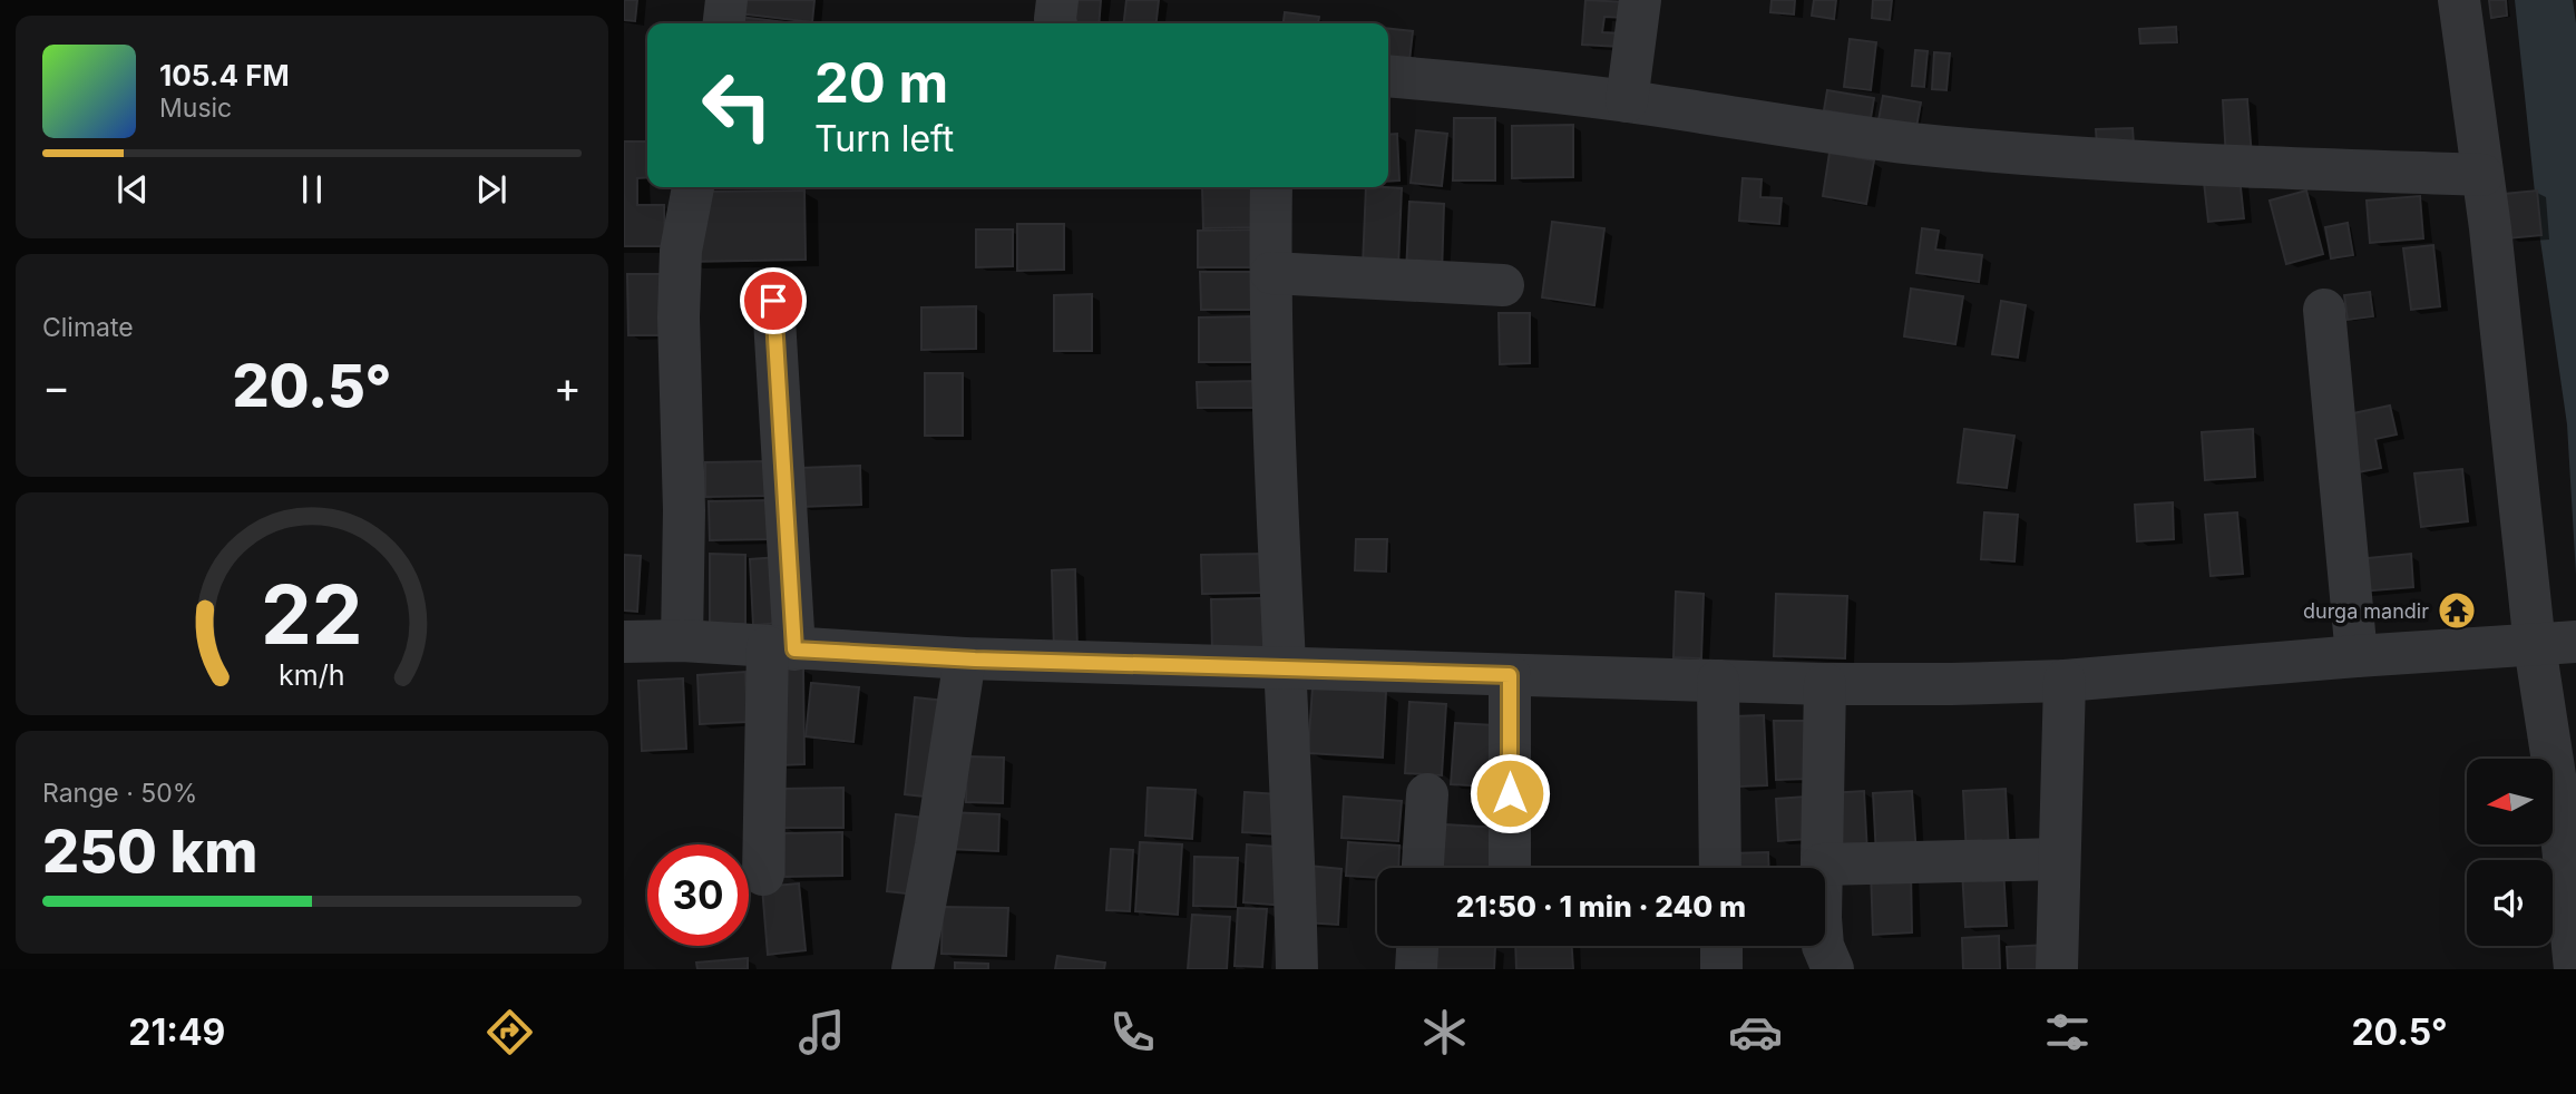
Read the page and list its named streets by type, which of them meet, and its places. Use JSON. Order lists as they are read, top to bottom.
{
  "places": {
    "temple": ["durga mandir"]
  },
  "north": "left",
  "page": {
    "turn": ["20 m", "Turn left"],
    "song": ["105.4 FM", "Music"],
    "tile": [
      "Climate",
      ["Range · 50%", "250 km"]
    ],
    "heat": ["−", "20.5°", "+"],
    "limit": "30",
    "trip": "21:50 · 1 min · 240 m",
    "tabs": ["21:49", "20.5°"],
    "gauge": ["22", "km/h"]
  }
}
